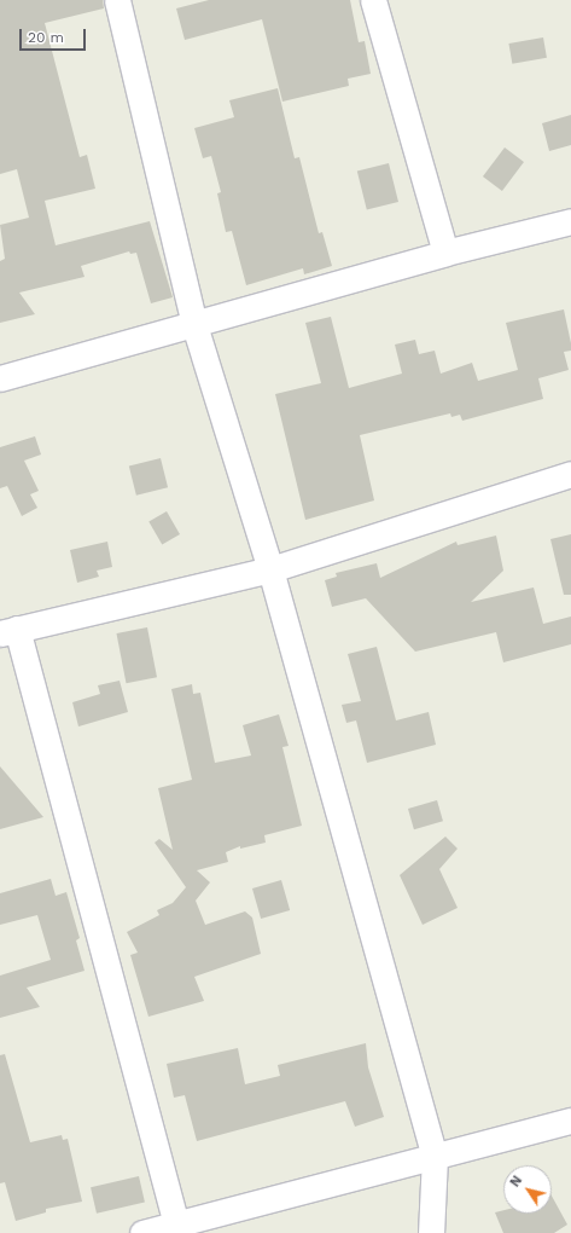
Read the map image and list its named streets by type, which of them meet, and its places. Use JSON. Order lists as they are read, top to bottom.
{
  "scale_bar": "20 m",
  "north": "top left"
}
